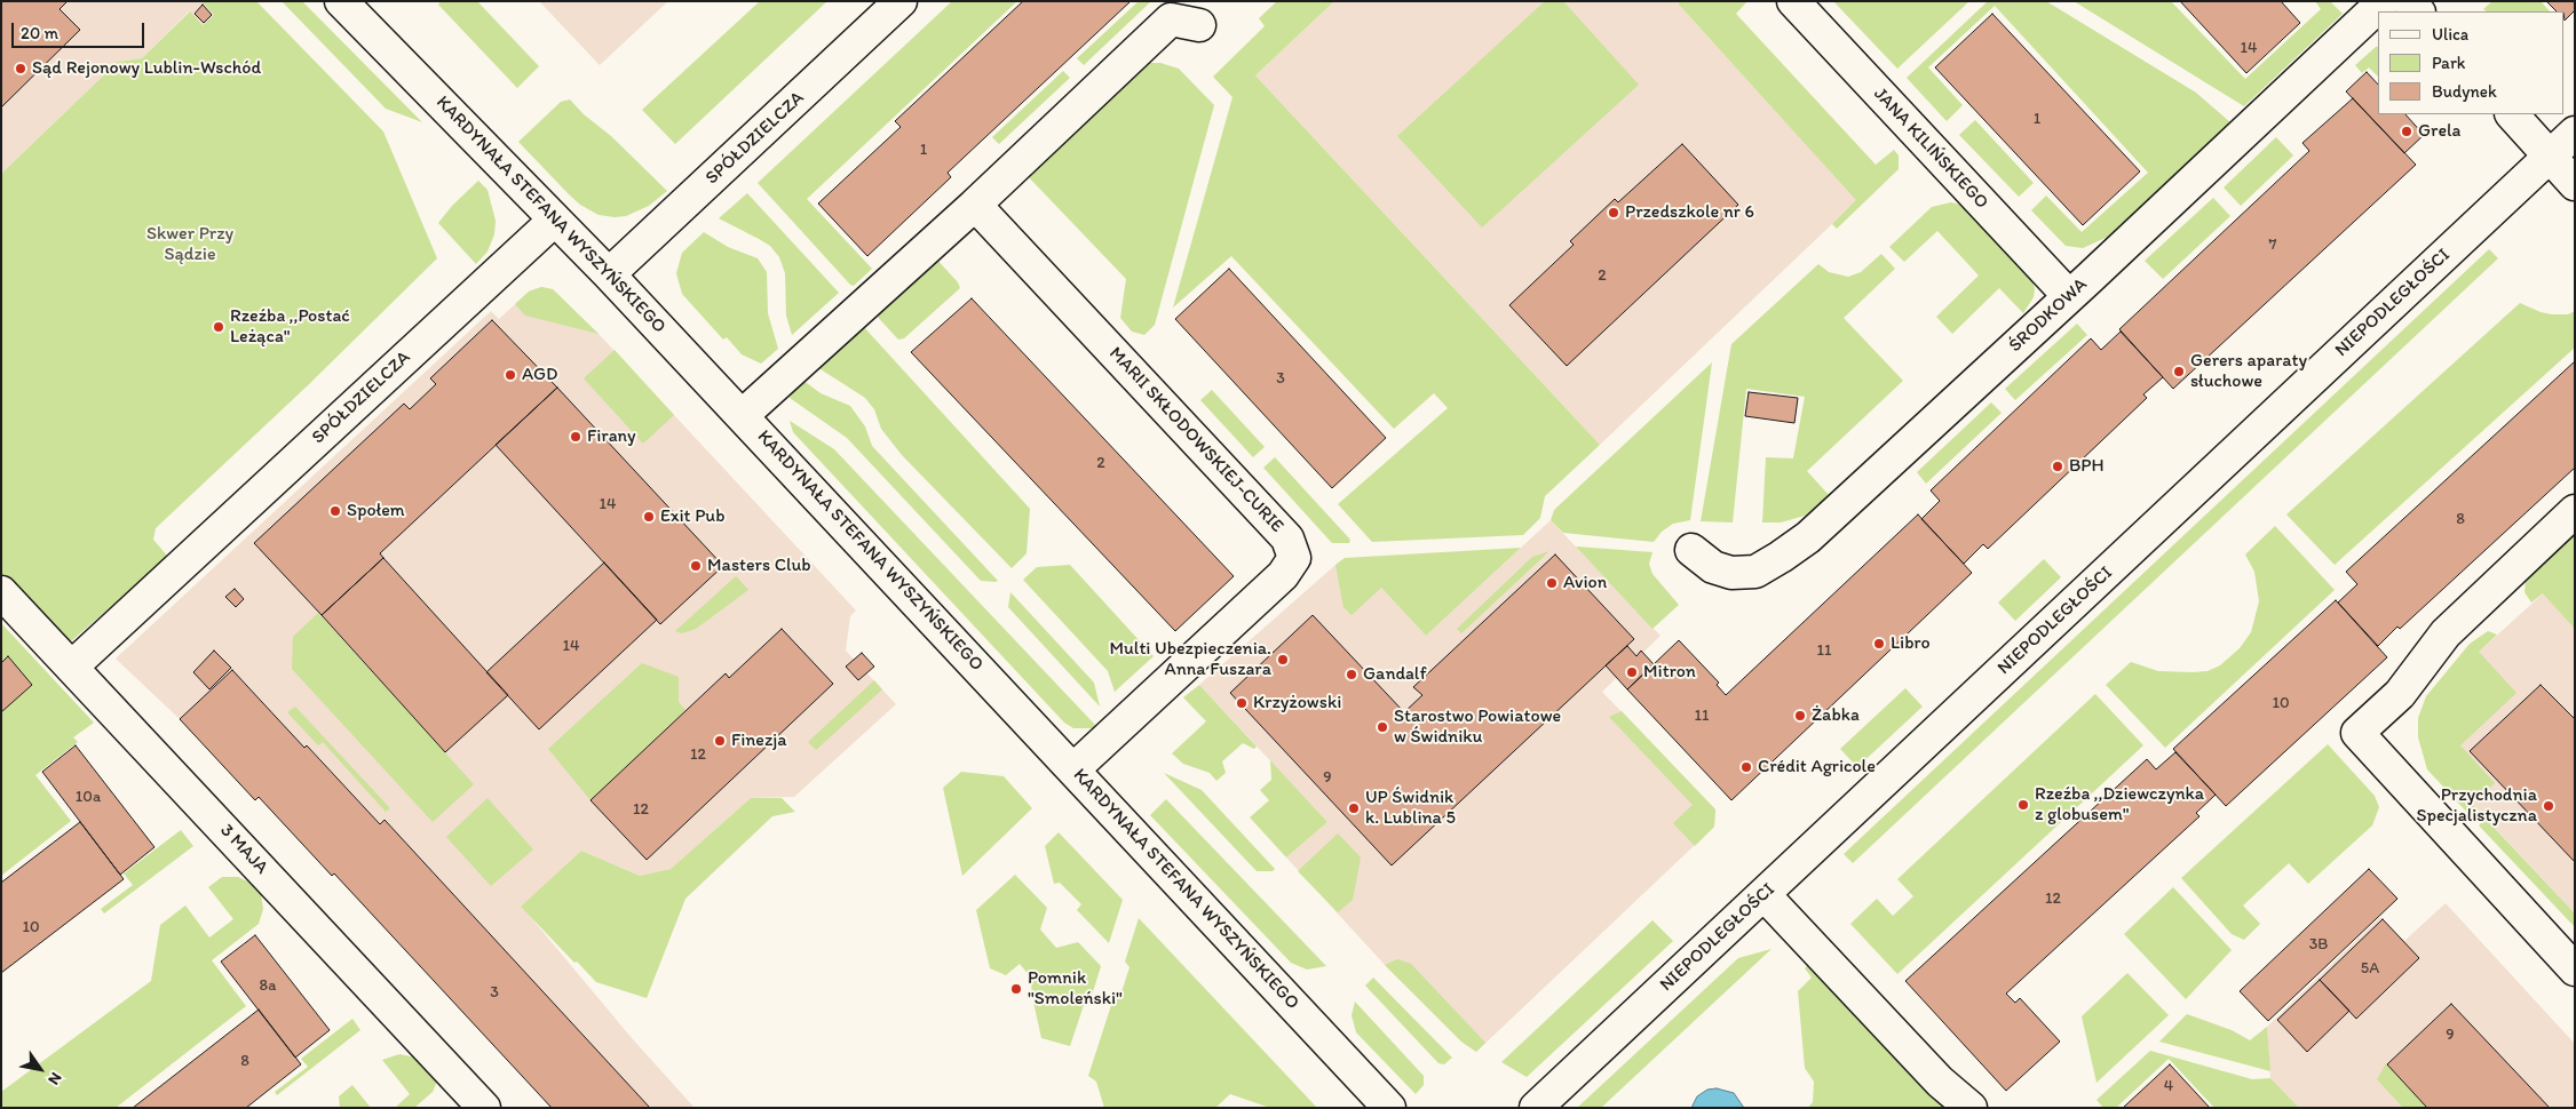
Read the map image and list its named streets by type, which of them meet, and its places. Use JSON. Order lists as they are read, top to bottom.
{
  "streets": {
    "street": [
      "SPÓŁDZIELCZA",
      "JANA KILIŃSKIEGO",
      "KARDYNAŁA STEFANA WYSZYŃSKIEGO",
      "NIEPODLEGŁOŚCI",
      "ŚRODKOWA",
      "MARII SKŁODOWSKIEJ-CURIE",
      "3 MAJA"
    ]
  },
  "crossings": [
    ["SPÓŁDZIELCZA", "KARDYNAŁA STEFANA WYSZYŃSKIEGO"],
    ["SPÓŁDZIELCZA", "3 MAJA"],
    ["JANA KILIŃSKIEGO", "ŚRODKOWA"],
    ["KARDYNAŁA STEFANA WYSZYŃSKIEGO", "MARII SKŁODOWSKIEJ-CURIE"]
  ],
  "parks": ["Skwer Przy Sądzie"],
  "places": [
    "Sąd Rejonowy Lublin-Wschód",
    "Grela",
    "Przedszkole nr 6",
    "Rzeźba ,,Postać Leżąca\"",
    "Gerers aparaty słuchowe",
    "AGD",
    "Firany",
    "BPH",
    "Społem",
    "Exit Pub",
    "Masters Club",
    "Avion",
    "Libro",
    "Multi Ubezpieczenia. Anna Fuszara",
    "Mitron",
    "Gandalf",
    "Krzyżowski",
    "Żabka",
    "Starostwo Powiatowe w Świdniku",
    "Finezja",
    "Crédit Agricole",
    "Rzeźba ,,Dziewczynka z globusem\"",
    "Przychodnia Specjalistyczna",
    "UP Świdnik k. Lublina 5",
    "Pomnik \"Smoleński\""
  ],
  "house_numbers": [
    "14",
    "1",
    "1",
    "7",
    "2",
    "3",
    "2",
    "14",
    "8",
    "14",
    "11",
    "10",
    "11",
    "12",
    "9",
    "10a",
    "12",
    "12",
    "10",
    "3B",
    "5A",
    "8a",
    "3",
    "9",
    "8",
    "4"
  ],
  "legend": ["Ulica", "Park", "Budynek"],
  "scale_bar": "20 m",
  "north": "bottom right"
}
